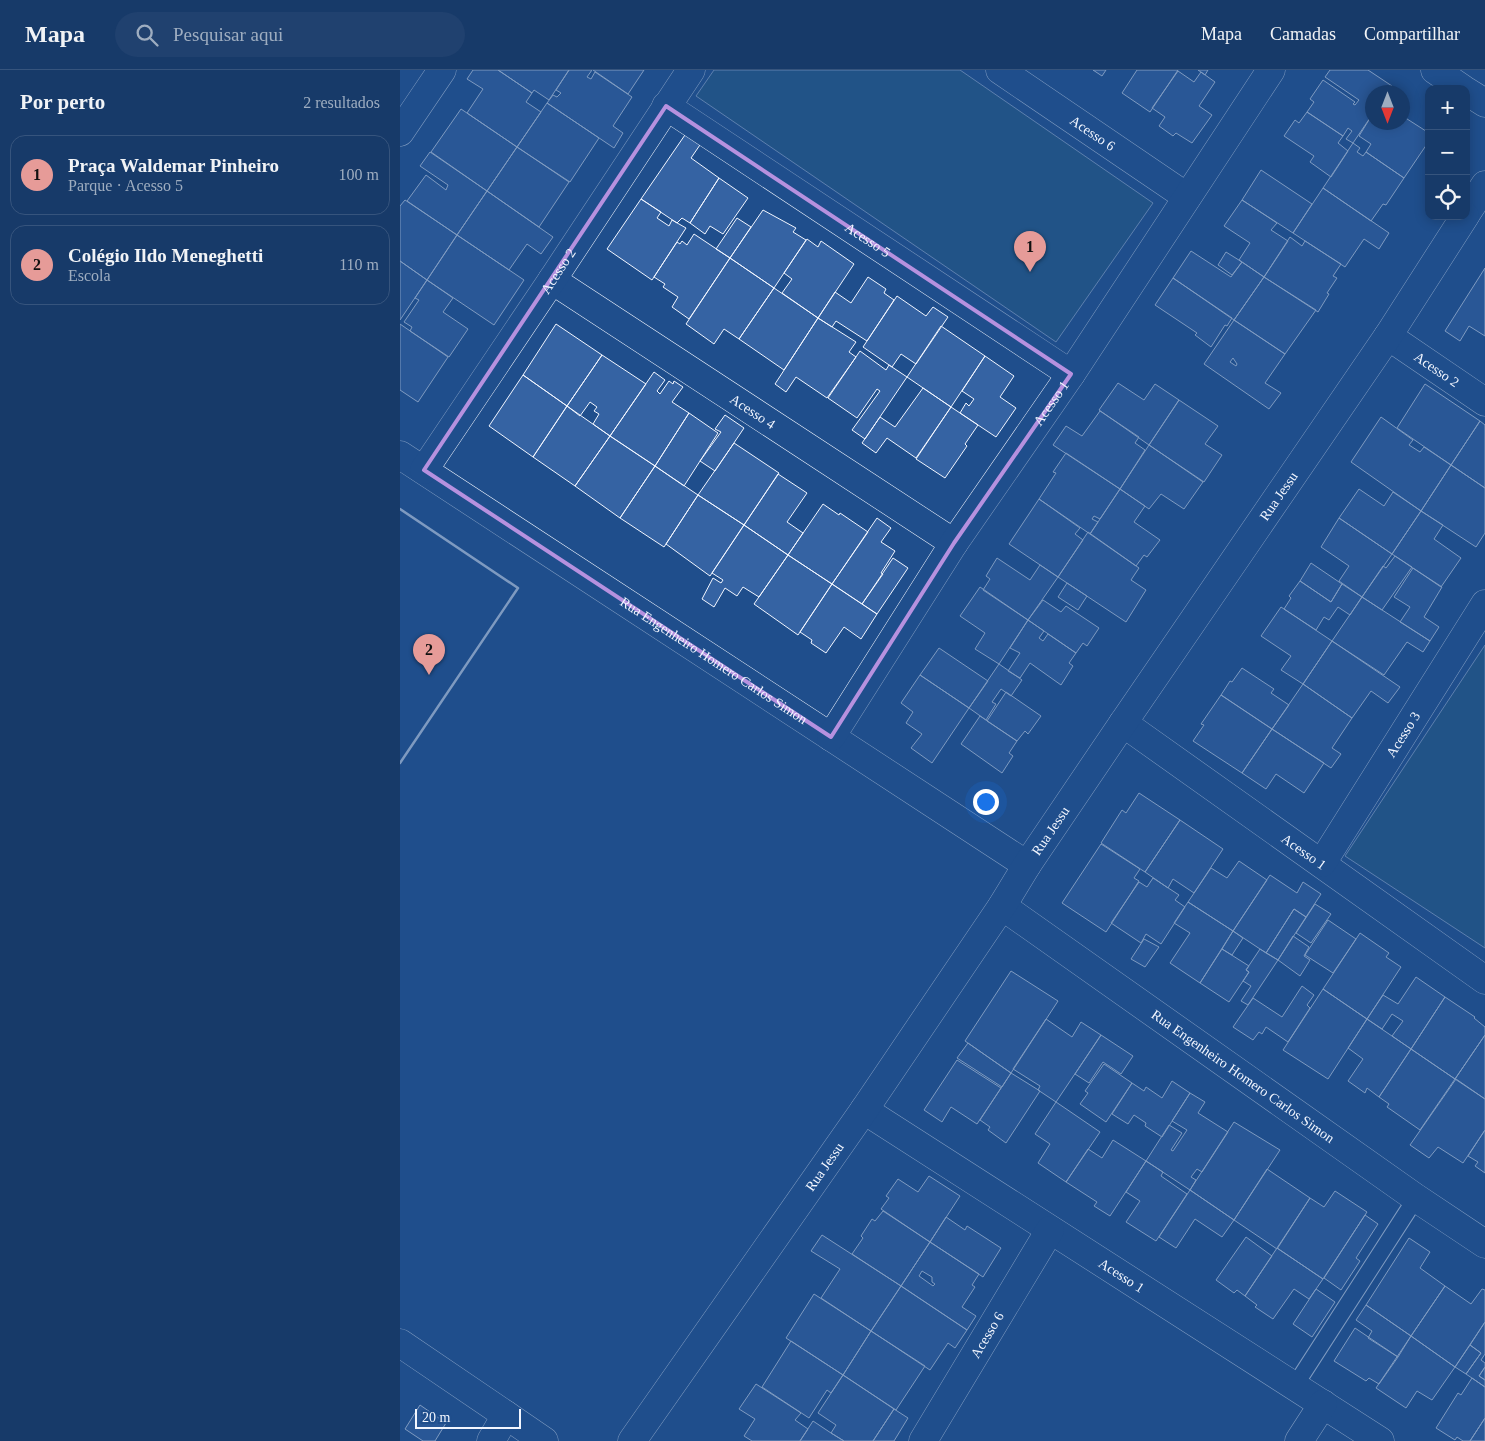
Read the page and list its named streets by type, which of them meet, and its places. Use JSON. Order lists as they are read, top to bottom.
{
  "streets": {
    "street": [
      "Acesso 6",
      "Acesso 5",
      "Acesso 2",
      "Acesso 1",
      "Acesso 4",
      "Rua Jessu",
      "Rua Engenheiro Homero Carlos Simon",
      "Acesso 3"
    ]
  },
  "crossings": [
    ["Acesso 6", "Acesso 1"],
    ["Acesso 5", "Acesso 2"],
    ["Acesso 5", "Acesso 1"],
    ["Acesso 2", "Acesso 4"],
    ["Acesso 2", "Rua Jessu"],
    ["Acesso 2", "Rua Engenheiro Homero Carlos Simon"],
    ["Acesso 1", "Acesso 4"],
    ["Acesso 1", "Rua Jessu"],
    ["Acesso 1", "Rua Engenheiro Homero Carlos Simon"],
    ["Acesso 1", "Acesso 3"],
    ["Rua Jessu", "Rua Engenheiro Homero Carlos Simon"]
  ],
  "scale_bar": "20 m",
  "north": "bottom",
  "page": {
    "header": "Mapa",
    "search": "Pesquisar aqui",
    "nav": ["Mapa", "Camadas", "Compartilhar"],
    "heading": ["Por perto", "2 resultados"],
    "map_buttons": ["+", "−"],
    "list": [
      {
        "mark": "1",
        "name": "Praça Waldemar Pinheiro",
        "note": "Parque · Acesso 5",
        "value": "100 m"
      },
      {
        "mark": "2",
        "name": "Colégio Ildo Meneghetti",
        "note": "Escola",
        "value": "110 m"
      }
    ],
    "pins": ["1", "2"],
    "scale": "20 m"
  }
}
